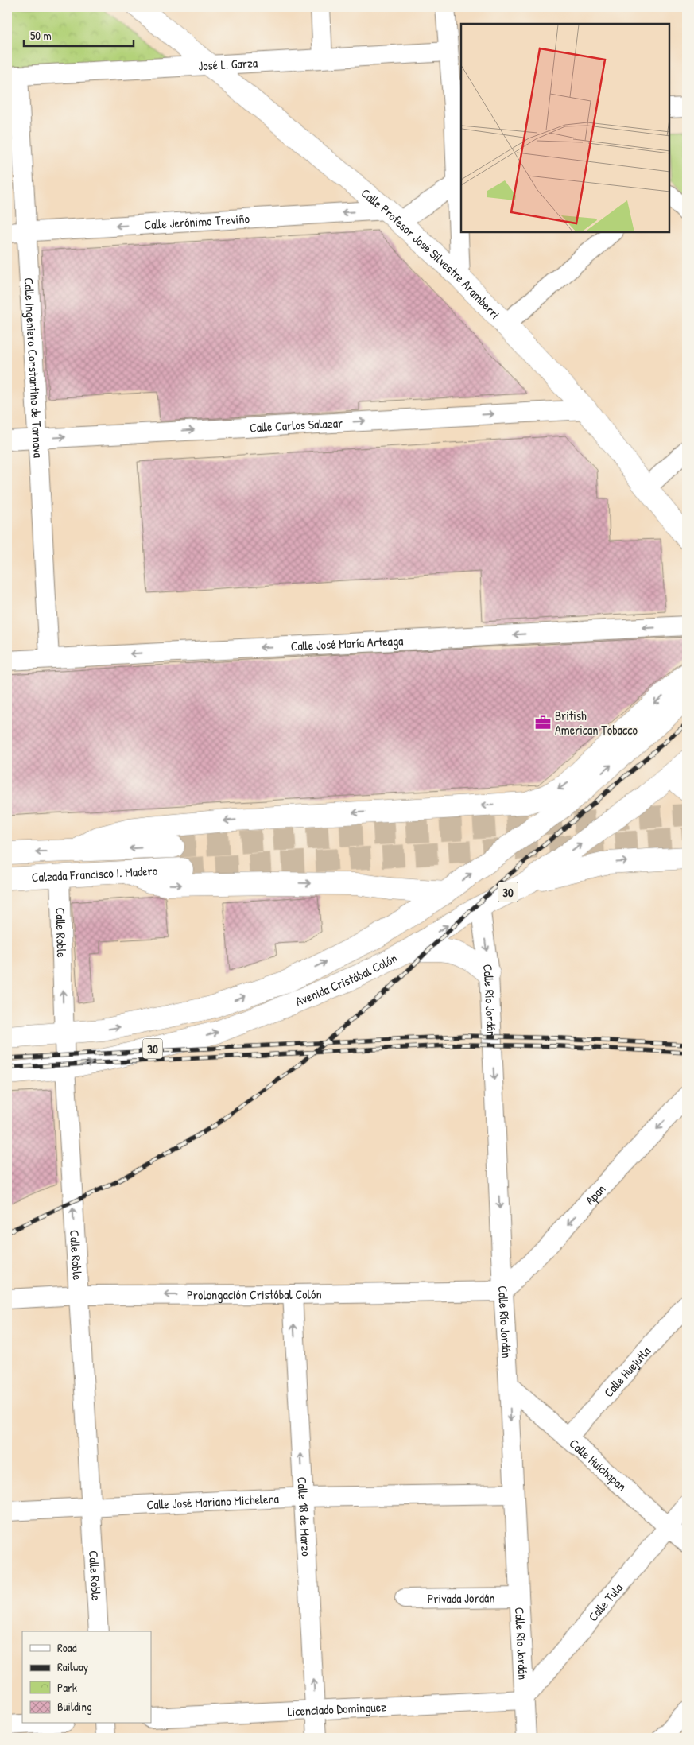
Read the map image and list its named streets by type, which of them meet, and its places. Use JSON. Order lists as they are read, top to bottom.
{
  "streets": {
    "main road": [
      "Calle Profesor José Silvestre Aramberri",
      "Calzada Francisco I. Madero",
      "30",
      "Avenida Cristóbal Colón"
    ],
    "street": [
      "José L. Garza",
      "Calle Jerónimo Treviño",
      "Calle Ingeniero Constantino de Tarnava",
      "Calle Carlos Salazar",
      "Calle José María Arteaga",
      "Calle Roble",
      "Calle Río Jordán",
      "Apan",
      "Prolongación Cristóbal Colón",
      "Calle Huejutla",
      "Calle Huichapan",
      "Calle José Mariano Michelena",
      "Calle 18 de Marzo",
      "Privada Jordán",
      "Calle Tula",
      "Licenciado Dominguez"
    ]
  },
  "crossings": [
    ["José L. Garza", "Calle Profesor José Silvestre Aramberri"],
    ["José L. Garza", "Calle Ingeniero Constantino de Tarnava"],
    ["Calle Jerónimo Treviño", "Calle Profesor José Silvestre Aramberri"],
    ["Calle Jerónimo Treviño", "Calle Ingeniero Constantino de Tarnava"],
    ["Calle Profesor José Silvestre Aramberri", "Calle Carlos Salazar"],
    ["Calle Ingeniero Constantino de Tarnava", "Calle Carlos Salazar"],
    ["Calle Ingeniero Constantino de Tarnava", "Calle José María Arteaga"],
    ["Calzada Francisco I. Madero", "Calle Roble"],
    ["Calle Roble", "Avenida Cristóbal Colón"],
    ["Calle Roble", "Prolongación Cristóbal Colón"],
    ["Calle Roble", "Calle José Mariano Michelena"],
    ["Avenida Cristóbal Colón", "Calle Río Jordán"],
    ["Calle Río Jordán", "Apan"],
    ["Calle Río Jordán", "Prolongación Cristóbal Colón"],
    ["Calle Río Jordán", "Calle Huichapan"],
    ["Calle Río Jordán", "Calle José Mariano Michelena"],
    ["Calle Río Jordán", "Privada Jordán"],
    ["Calle Río Jordán", "Calle Tula"],
    ["Calle Río Jordán", "Licenciado Dominguez"],
    ["Apan", "Prolongación Cristóbal Colón"],
    ["Prolongación Cristóbal Colón", "Calle 18 de Marzo"],
    ["Calle Huejutla", "Calle Huichapan"],
    ["Calle Huichapan", "Calle Tula"],
    ["Calle José Mariano Michelena", "Calle 18 de Marzo"],
    ["Calle 18 de Marzo", "Licenciado Dominguez"],
    ["Calle Tula", "Licenciado Dominguez"]
  ],
  "one_way": [
    "Calle Jerónimo Treviño",
    "Calle Carlos Salazar",
    "Calle José María Arteaga",
    "Calle Roble",
    "Calle Río Jordán",
    "Apan",
    "Prolongación Cristóbal Colón",
    "Calle 18 de Marzo"
  ],
  "places": {
    "office": ["British American Tobacco"]
  },
  "legend": [
    "Road",
    "Railway",
    "Park",
    "Building"
  ],
  "scale_bar": "50 m"
}
